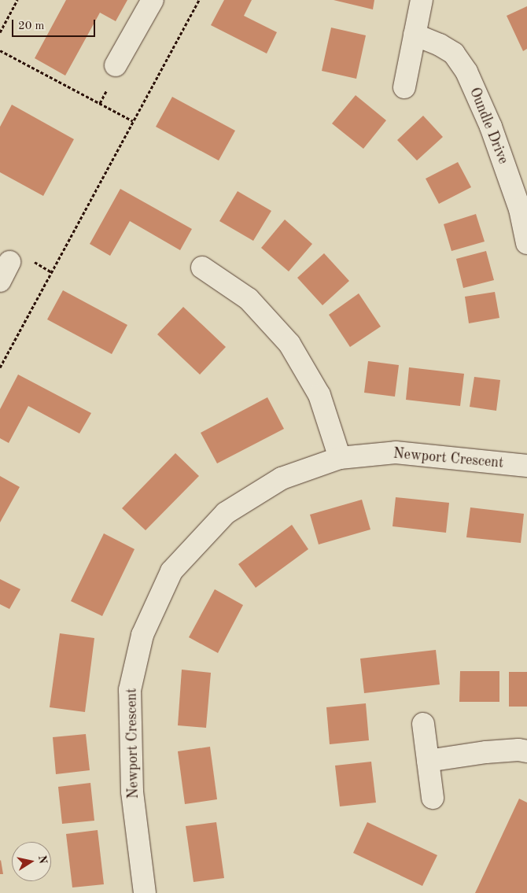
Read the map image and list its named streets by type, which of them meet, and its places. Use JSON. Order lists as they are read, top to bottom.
{
  "streets": {
    "street": ["Oundle Drive", "Newport Crescent"]
  },
  "scale_bar": "20 m",
  "north": "right"
}
